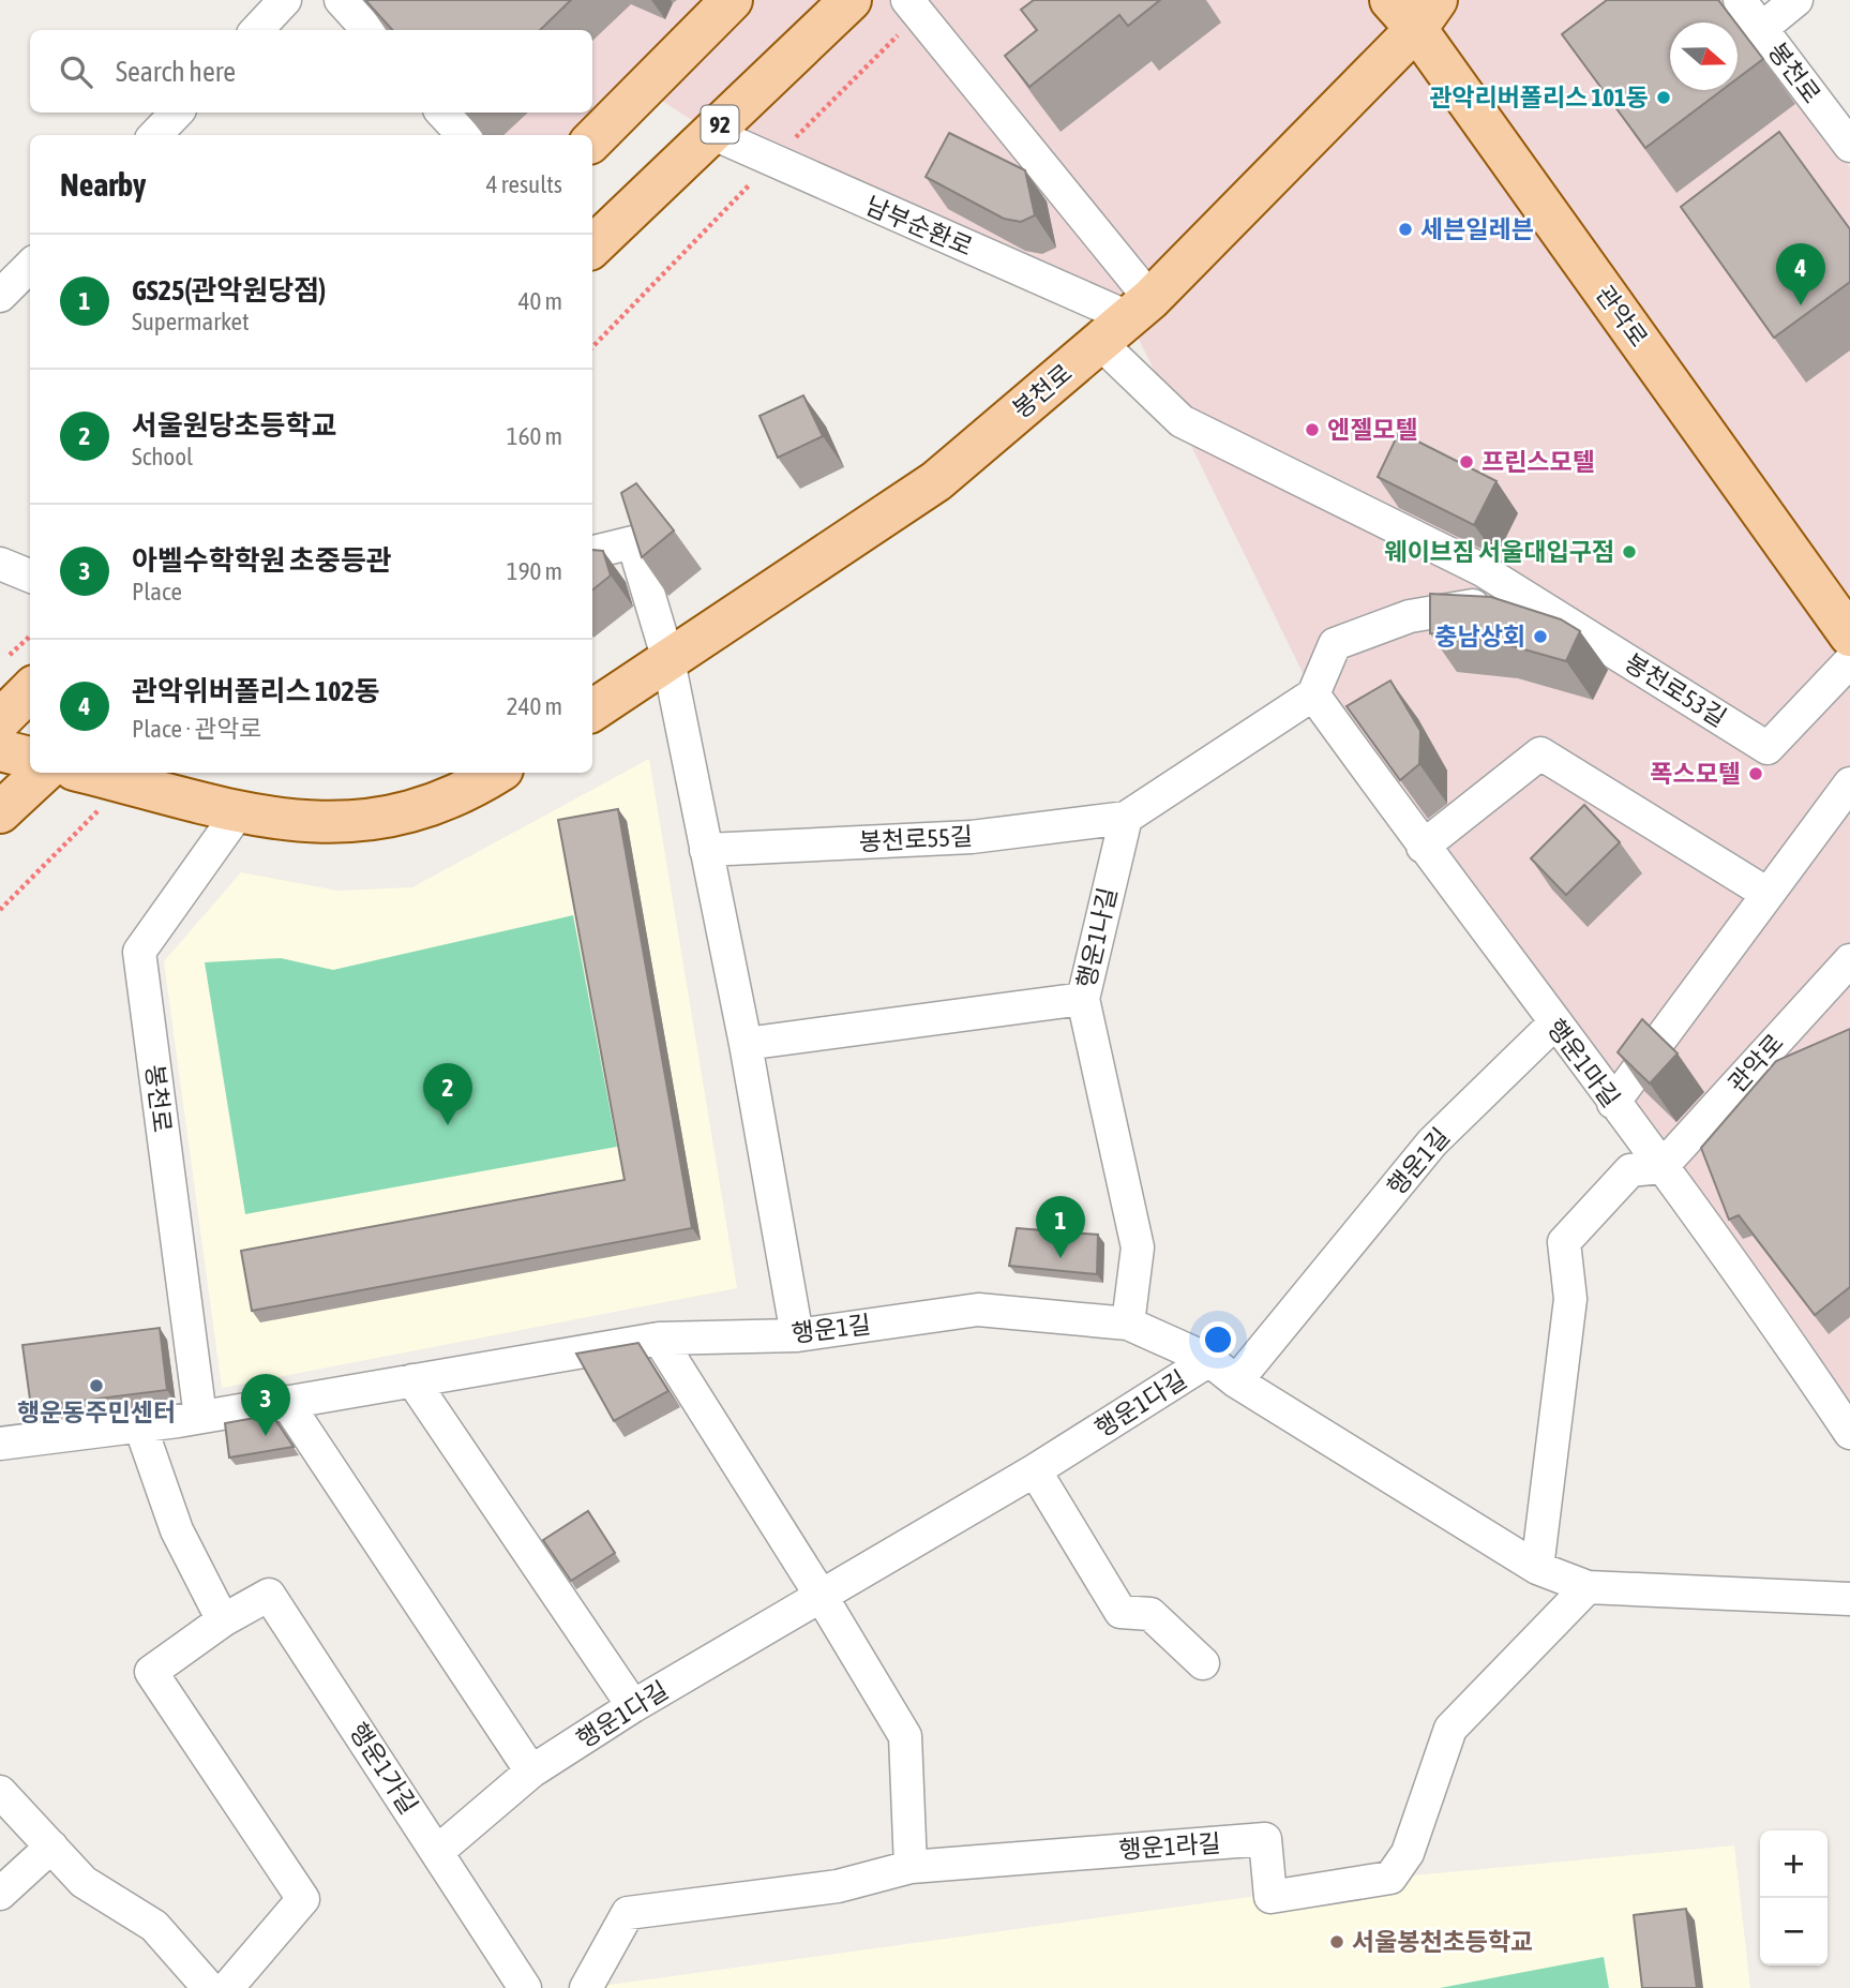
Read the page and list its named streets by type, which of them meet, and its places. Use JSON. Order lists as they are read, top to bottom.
{
  "streets": {
    "main road": ["봉천로", "92", "관악로"],
    "street": [
      "남부순환로",
      "봉천로53길",
      "봉천로55길",
      "행운1나길",
      "행운1마길",
      "행운1길",
      "행운1다길",
      "행운1가길",
      "행운1라길"
    ]
  },
  "crossings": [
    ["봉천로", "남부순환로"],
    ["봉천로", "관악로"],
    ["봉천로", "봉천로53길"],
    ["봉천로", "행운1길"],
    ["92", "남부순환로"],
    ["남부순환로", "봉천로53길"],
    ["관악로", "행운1마길"],
    ["봉천로55길", "행운1나길"],
    ["행운1나길", "행운1길"],
    ["행운1마길", "행운1길"],
    ["행운1길", "행운1다길"],
    ["행운1길", "행운1라길"],
    ["행운1다길", "행운1가길"]
  ],
  "places": [
    "관악리버폴리스 101동",
    "세븐일레븐",
    "엔젤모텔",
    "프린스모텔",
    "웨이브짐 서울대입구점",
    "충남상회",
    "폭스모텔",
    "행운동주민센터",
    "서울봉천초등학교"
  ],
  "north": "right",
  "page": {
    "search": "Search here",
    "heading": ["Nearby", "4 results"],
    "list": [
      {
        "mark": "1",
        "name": "GS25(관악원당점)",
        "note": "Supermarket",
        "value": "40 m"
      },
      {
        "mark": "2",
        "name": "서울원당초등학교",
        "note": "School",
        "value": "160 m"
      },
      {
        "mark": "3",
        "name": "아벨수학학원 초중등관",
        "note": "Place",
        "value": "190 m"
      },
      {
        "mark": "4",
        "name": "관악위버폴리스 102동",
        "note": "Place · 관악로",
        "value": "240 m"
      }
    ],
    "pins": [
      "4",
      "2",
      "1",
      "3"
    ],
    "map_buttons": ["+", "−"]
  }
}
